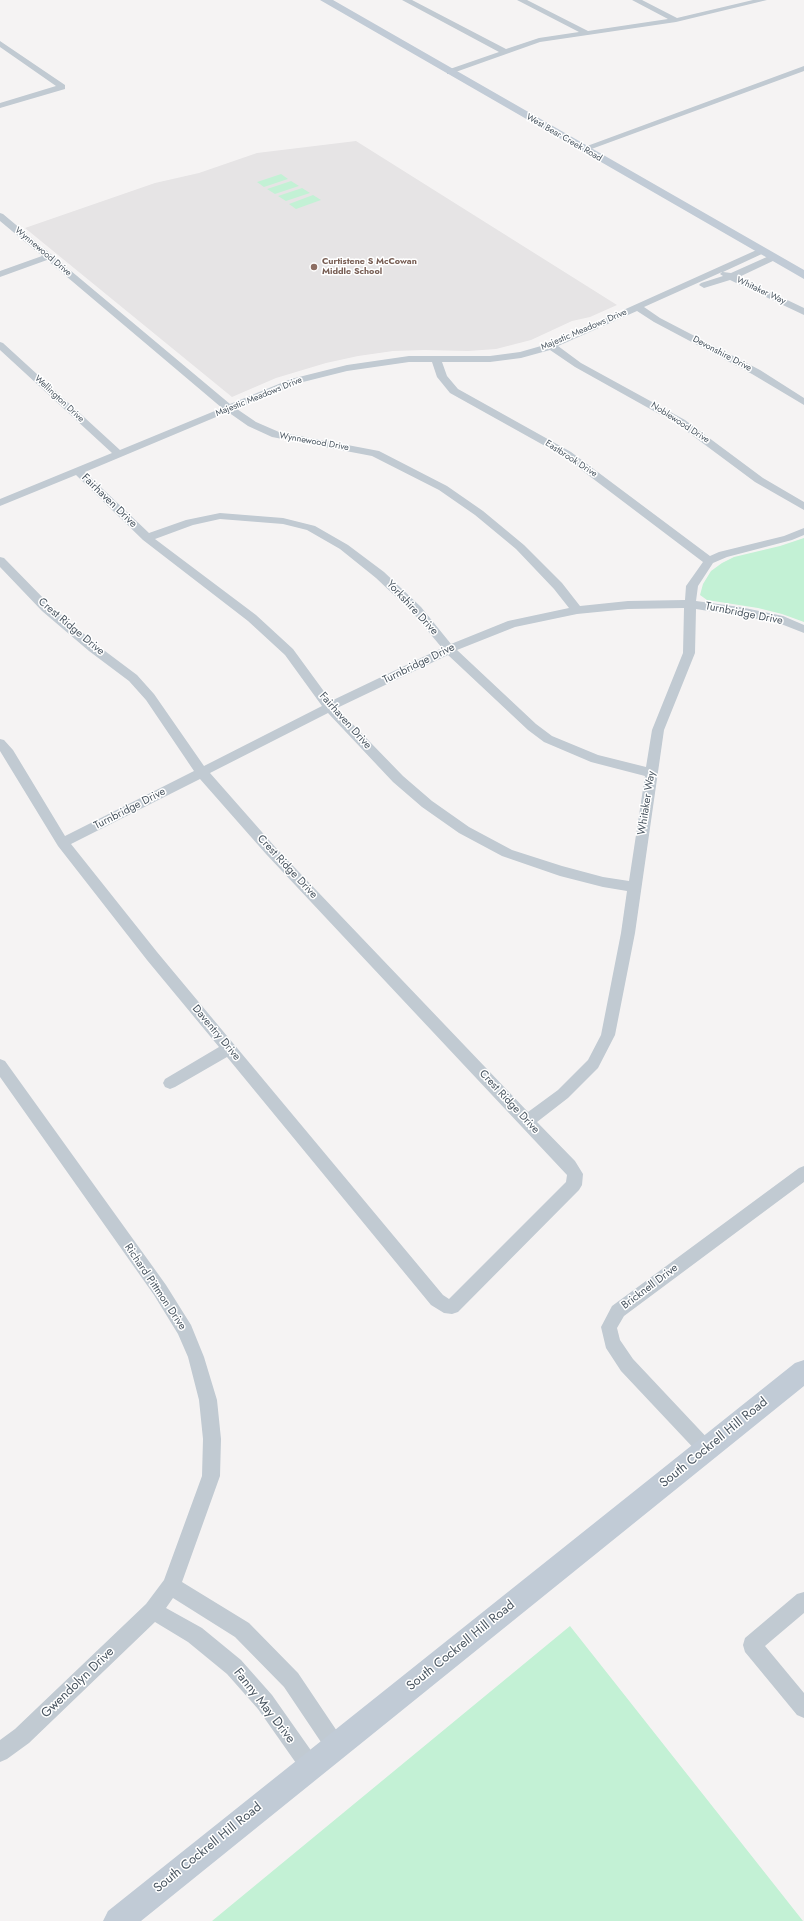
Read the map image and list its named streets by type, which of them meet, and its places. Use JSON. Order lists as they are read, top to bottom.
{
  "streets": {
    "main road": ["West Bear Creek Road", "South Cockrell Hill Road"],
    "street": [
      "Wynnewood Drive",
      "Whitaker Way",
      "Majestic Meadows Drive",
      "Devonshire Drive",
      "Wellington Drive",
      "Noblewood Drive",
      "Eastbrook Drive",
      "Fairhaven Drive",
      "Yorkshire Drive",
      "Turnbridge Drive",
      "Crest Ridge Drive",
      "Daventry Drive",
      "Richard Pittmon Drive",
      "Bricknell Drive",
      "Gwendolyn Drive",
      "Fanny May Drive"
    ]
  },
  "crossings": [
    ["West Bear Creek Road", "Majestic Meadows Drive"],
    ["Wynnewood Drive", "Majestic Meadows Drive"],
    ["Wynnewood Drive", "Turnbridge Drive"],
    ["Whitaker Way", "Majestic Meadows Drive"],
    ["Whitaker Way", "Eastbrook Drive"],
    ["Whitaker Way", "Fairhaven Drive"],
    ["Whitaker Way", "Yorkshire Drive"],
    ["Whitaker Way", "Turnbridge Drive"],
    ["Whitaker Way", "Crest Ridge Drive"],
    ["Majestic Meadows Drive", "Devonshire Drive"],
    ["Majestic Meadows Drive", "Wellington Drive"],
    ["Majestic Meadows Drive", "Noblewood Drive"],
    ["Majestic Meadows Drive", "Eastbrook Drive"],
    ["Majestic Meadows Drive", "Fairhaven Drive"],
    ["Fairhaven Drive", "Yorkshire Drive"],
    ["Fairhaven Drive", "Turnbridge Drive"],
    ["Yorkshire Drive", "Turnbridge Drive"],
    ["Turnbridge Drive", "Crest Ridge Drive"],
    ["Turnbridge Drive", "Daventry Drive"],
    ["Crest Ridge Drive", "Daventry Drive"],
    ["Richard Pittmon Drive", "Gwendolyn Drive"],
    ["Richard Pittmon Drive", "Fanny May Drive"],
    ["Bricknell Drive", "South Cockrell Hill Road"],
    ["South Cockrell Hill Road", "Fanny May Drive"],
    ["Gwendolyn Drive", "Fanny May Drive"]
  ],
  "places": ["Curtistene S McCowan Middle School"]
}
